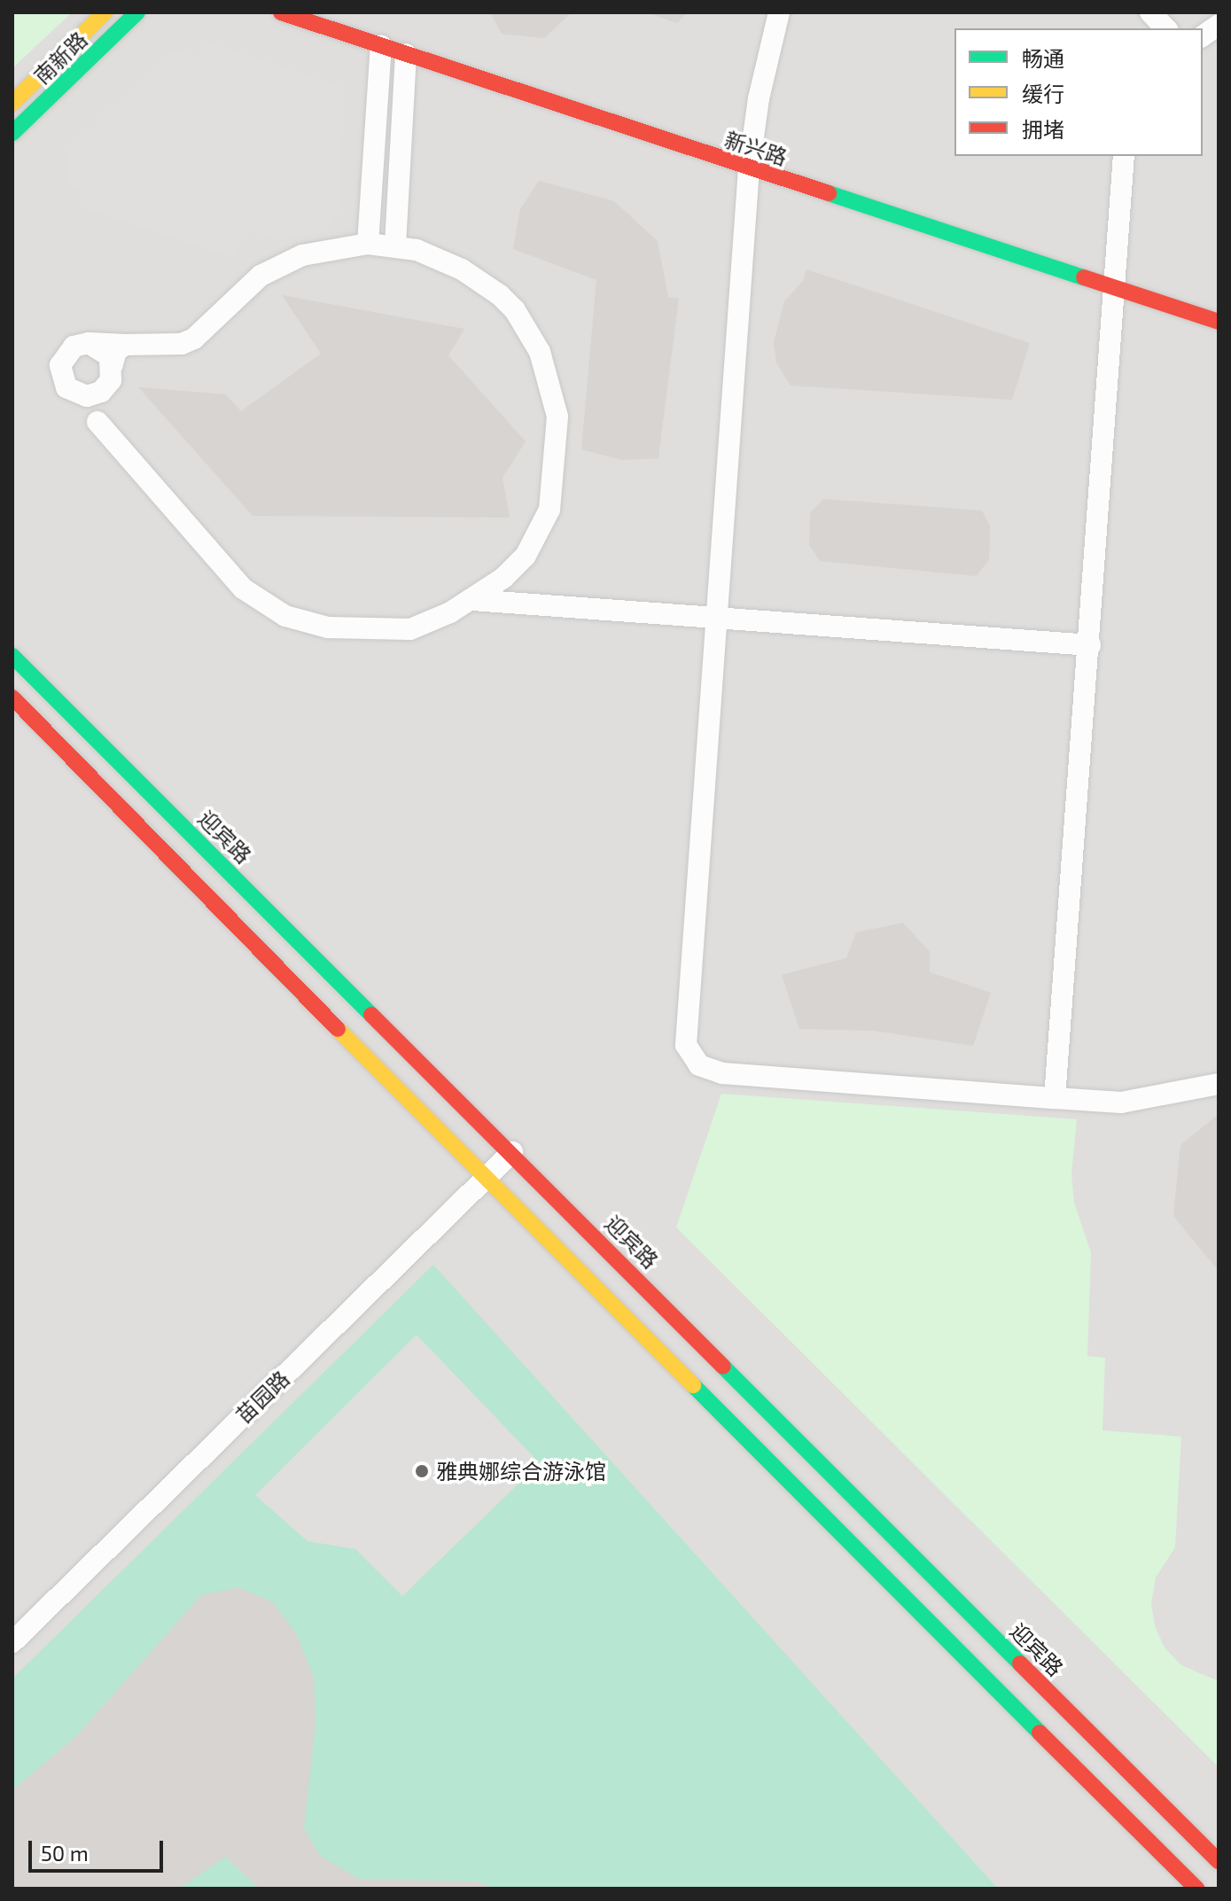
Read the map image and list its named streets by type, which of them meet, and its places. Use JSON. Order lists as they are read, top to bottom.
{
  "streets": {
    "main road": ["南新路", "新兴路", "迎宾路"],
    "street": ["苗园路"]
  },
  "crossings": [
    ["迎宾路", "苗园路"]
  ],
  "places": ["雅典娜综合游泳馆"],
  "legend": ["畅通", "缓行", "拥堵"],
  "scale_bar": "50 m"
}
